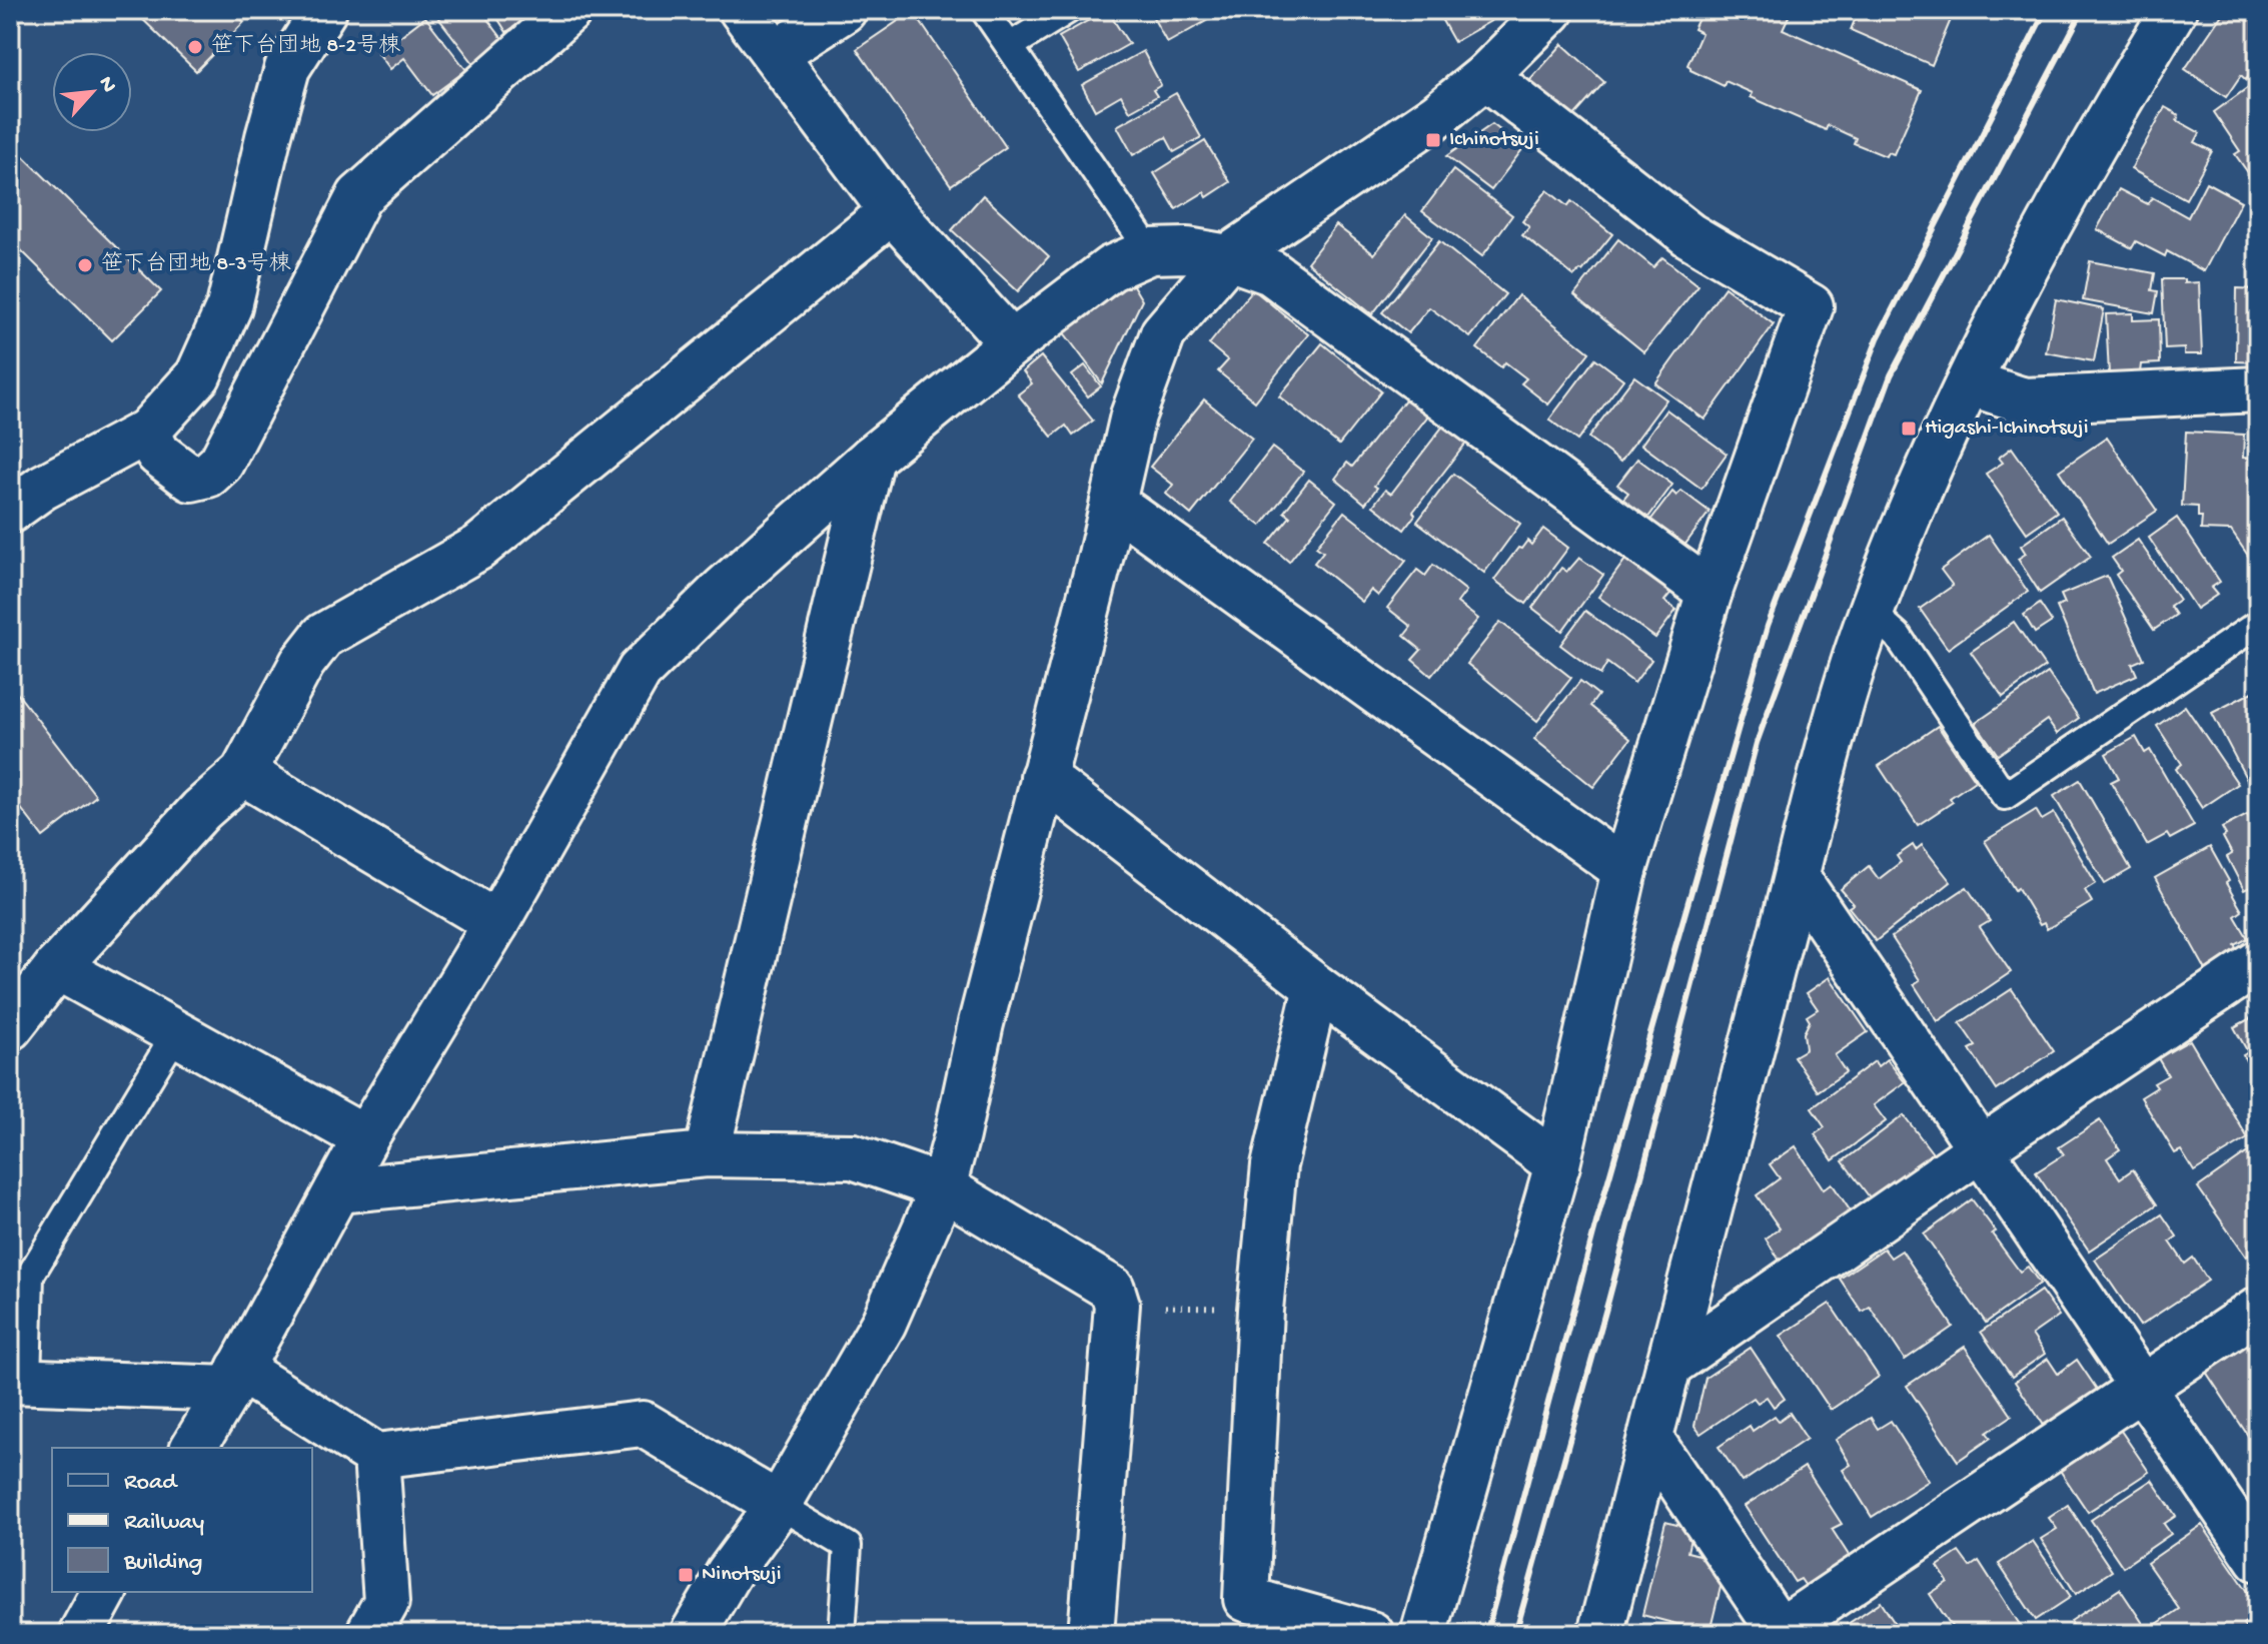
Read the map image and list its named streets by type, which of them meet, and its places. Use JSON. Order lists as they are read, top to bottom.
{
  "places": {
    "other": ["笹下台団地 8-2号棟", "笹下台団地 8-3号棟"],
    "transit": ["Ichinotsuji", "Higashi-Ichinotsuji", "Ninotsuji"]
  },
  "legend": ["Road", "Railway", "Building"],
  "north": "top right"
}
